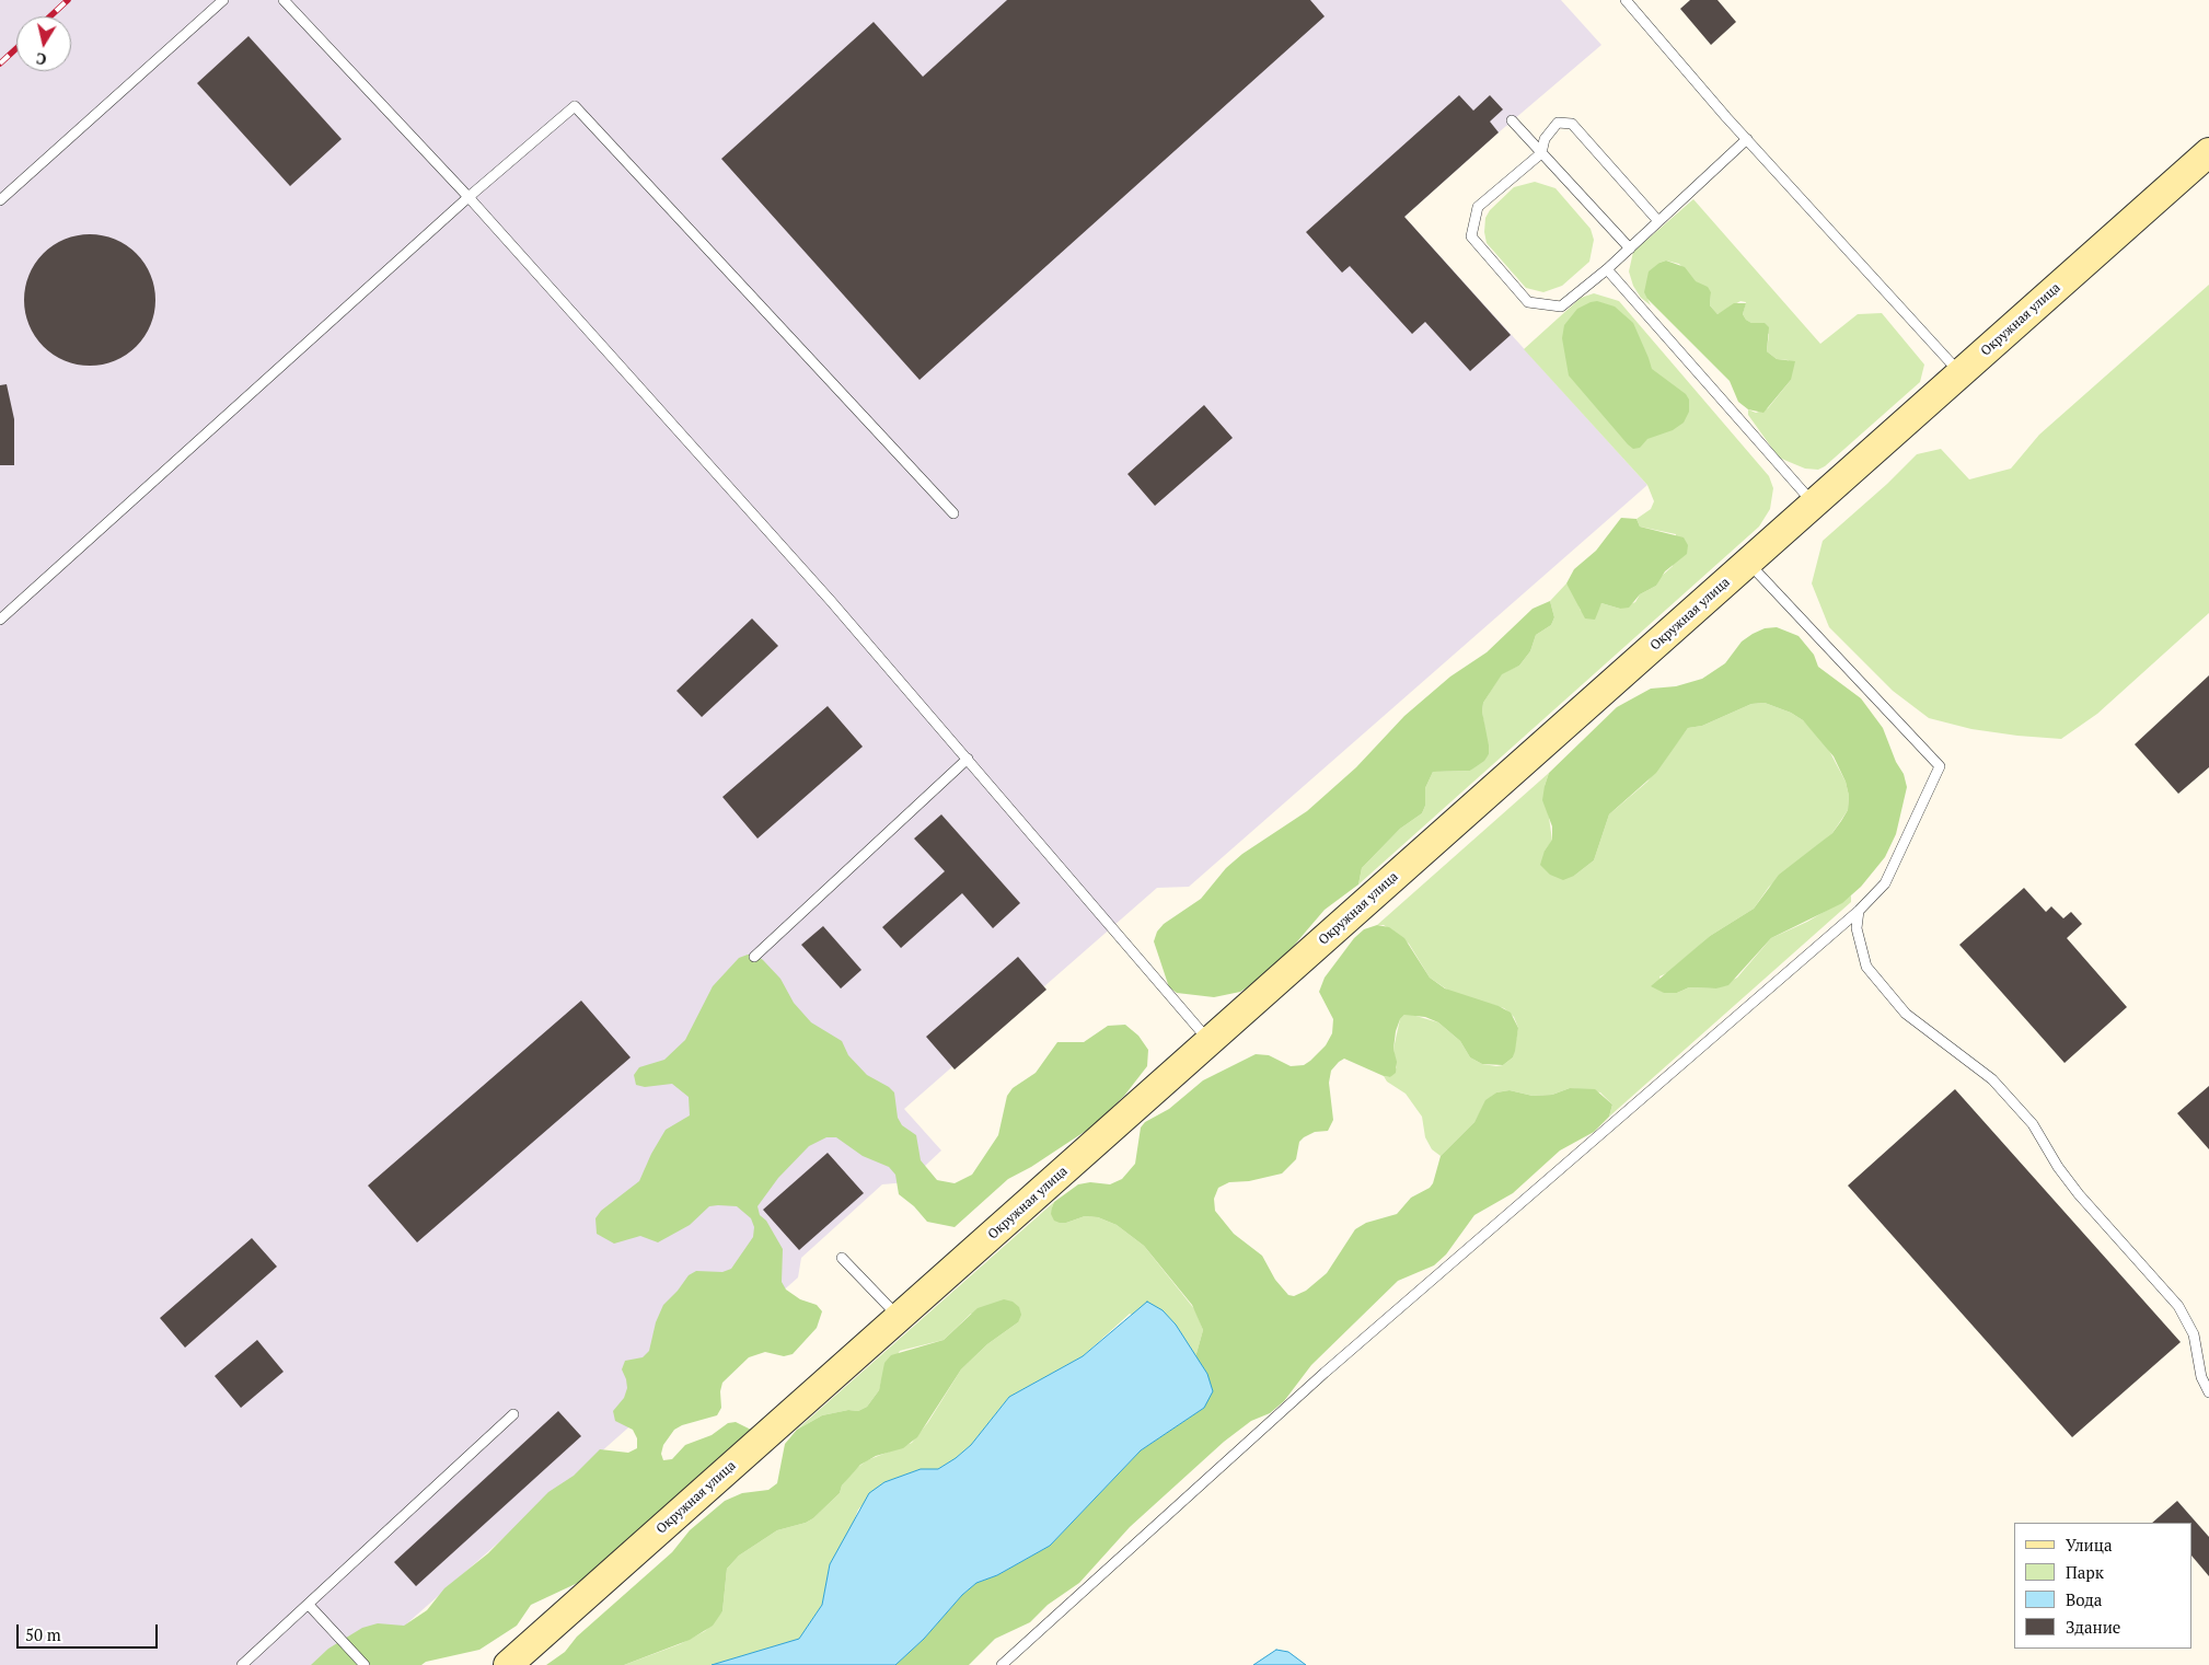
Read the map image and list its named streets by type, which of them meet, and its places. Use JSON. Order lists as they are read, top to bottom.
{
  "streets": {
    "main road": ["Окружная улица"]
  },
  "legend": [
    "Улица",
    "Парк",
    "Вода",
    "Здание"
  ],
  "scale_bar": "50 m",
  "north": "bottom"
}
